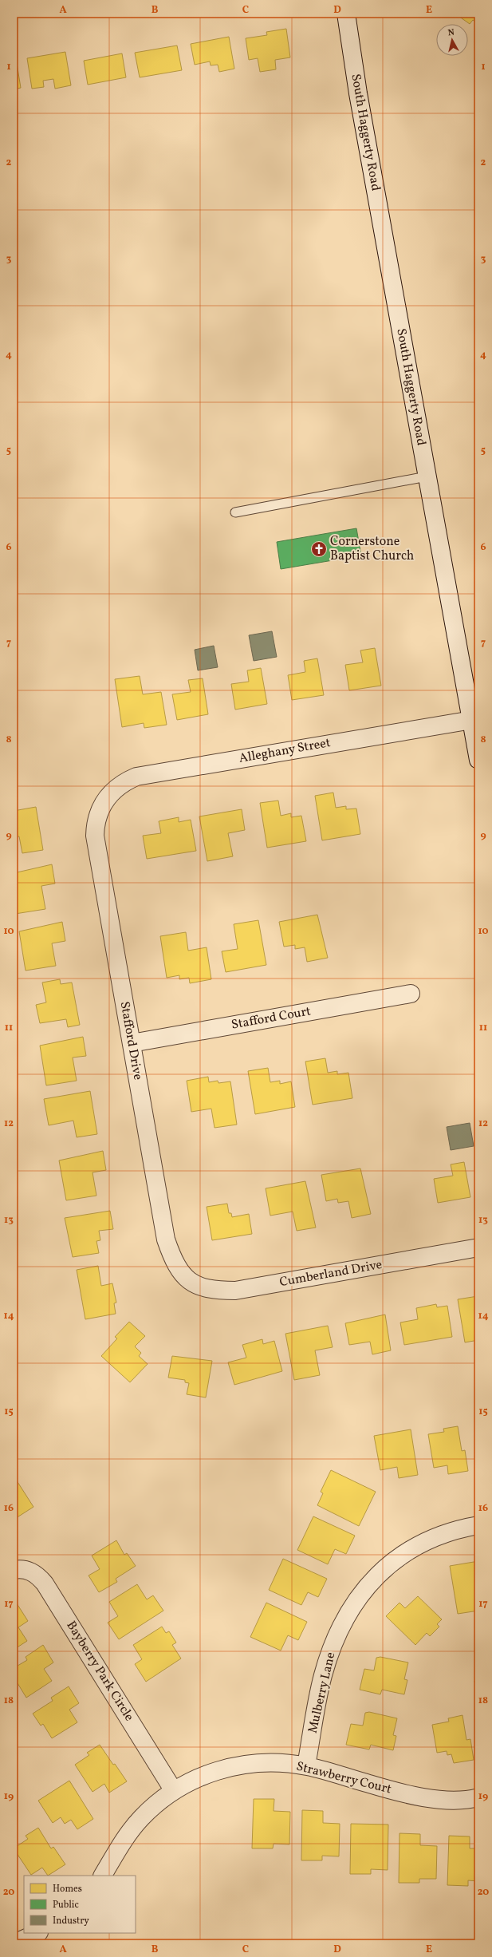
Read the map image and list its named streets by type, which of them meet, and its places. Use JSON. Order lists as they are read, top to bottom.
{
  "streets": {
    "street": [
      "South Haggerty Road",
      "Alleghany Street",
      "Stafford Court",
      "Stafford Drive",
      "Cumberland Drive",
      "Bayberry Park Circle",
      "Mulberry Lane",
      "Strawberry Court"
    ]
  },
  "crossings": [
    ["South Haggerty Road", "Alleghany Street"],
    ["Alleghany Street", "Stafford Drive"],
    ["Stafford Court", "Stafford Drive"],
    ["Stafford Drive", "Cumberland Drive"],
    ["Bayberry Park Circle", "Strawberry Court"],
    ["Mulberry Lane", "Strawberry Court"]
  ],
  "places": {
    "church": ["Cornerstone Baptist Church"]
  },
  "legend": ["Homes", "Public", "Industry"],
  "north": "top",
  "grid": {
    "columns": [
      "A",
      "B",
      "C",
      "D",
      "E"
    ],
    "rows": [
      "1",
      "2",
      "3",
      "4",
      "5",
      "6",
      "7",
      "8",
      "9",
      "10",
      "11",
      "12",
      "13",
      "14",
      "15",
      "16",
      "17",
      "18",
      "19",
      "20"
    ]
  }
}
